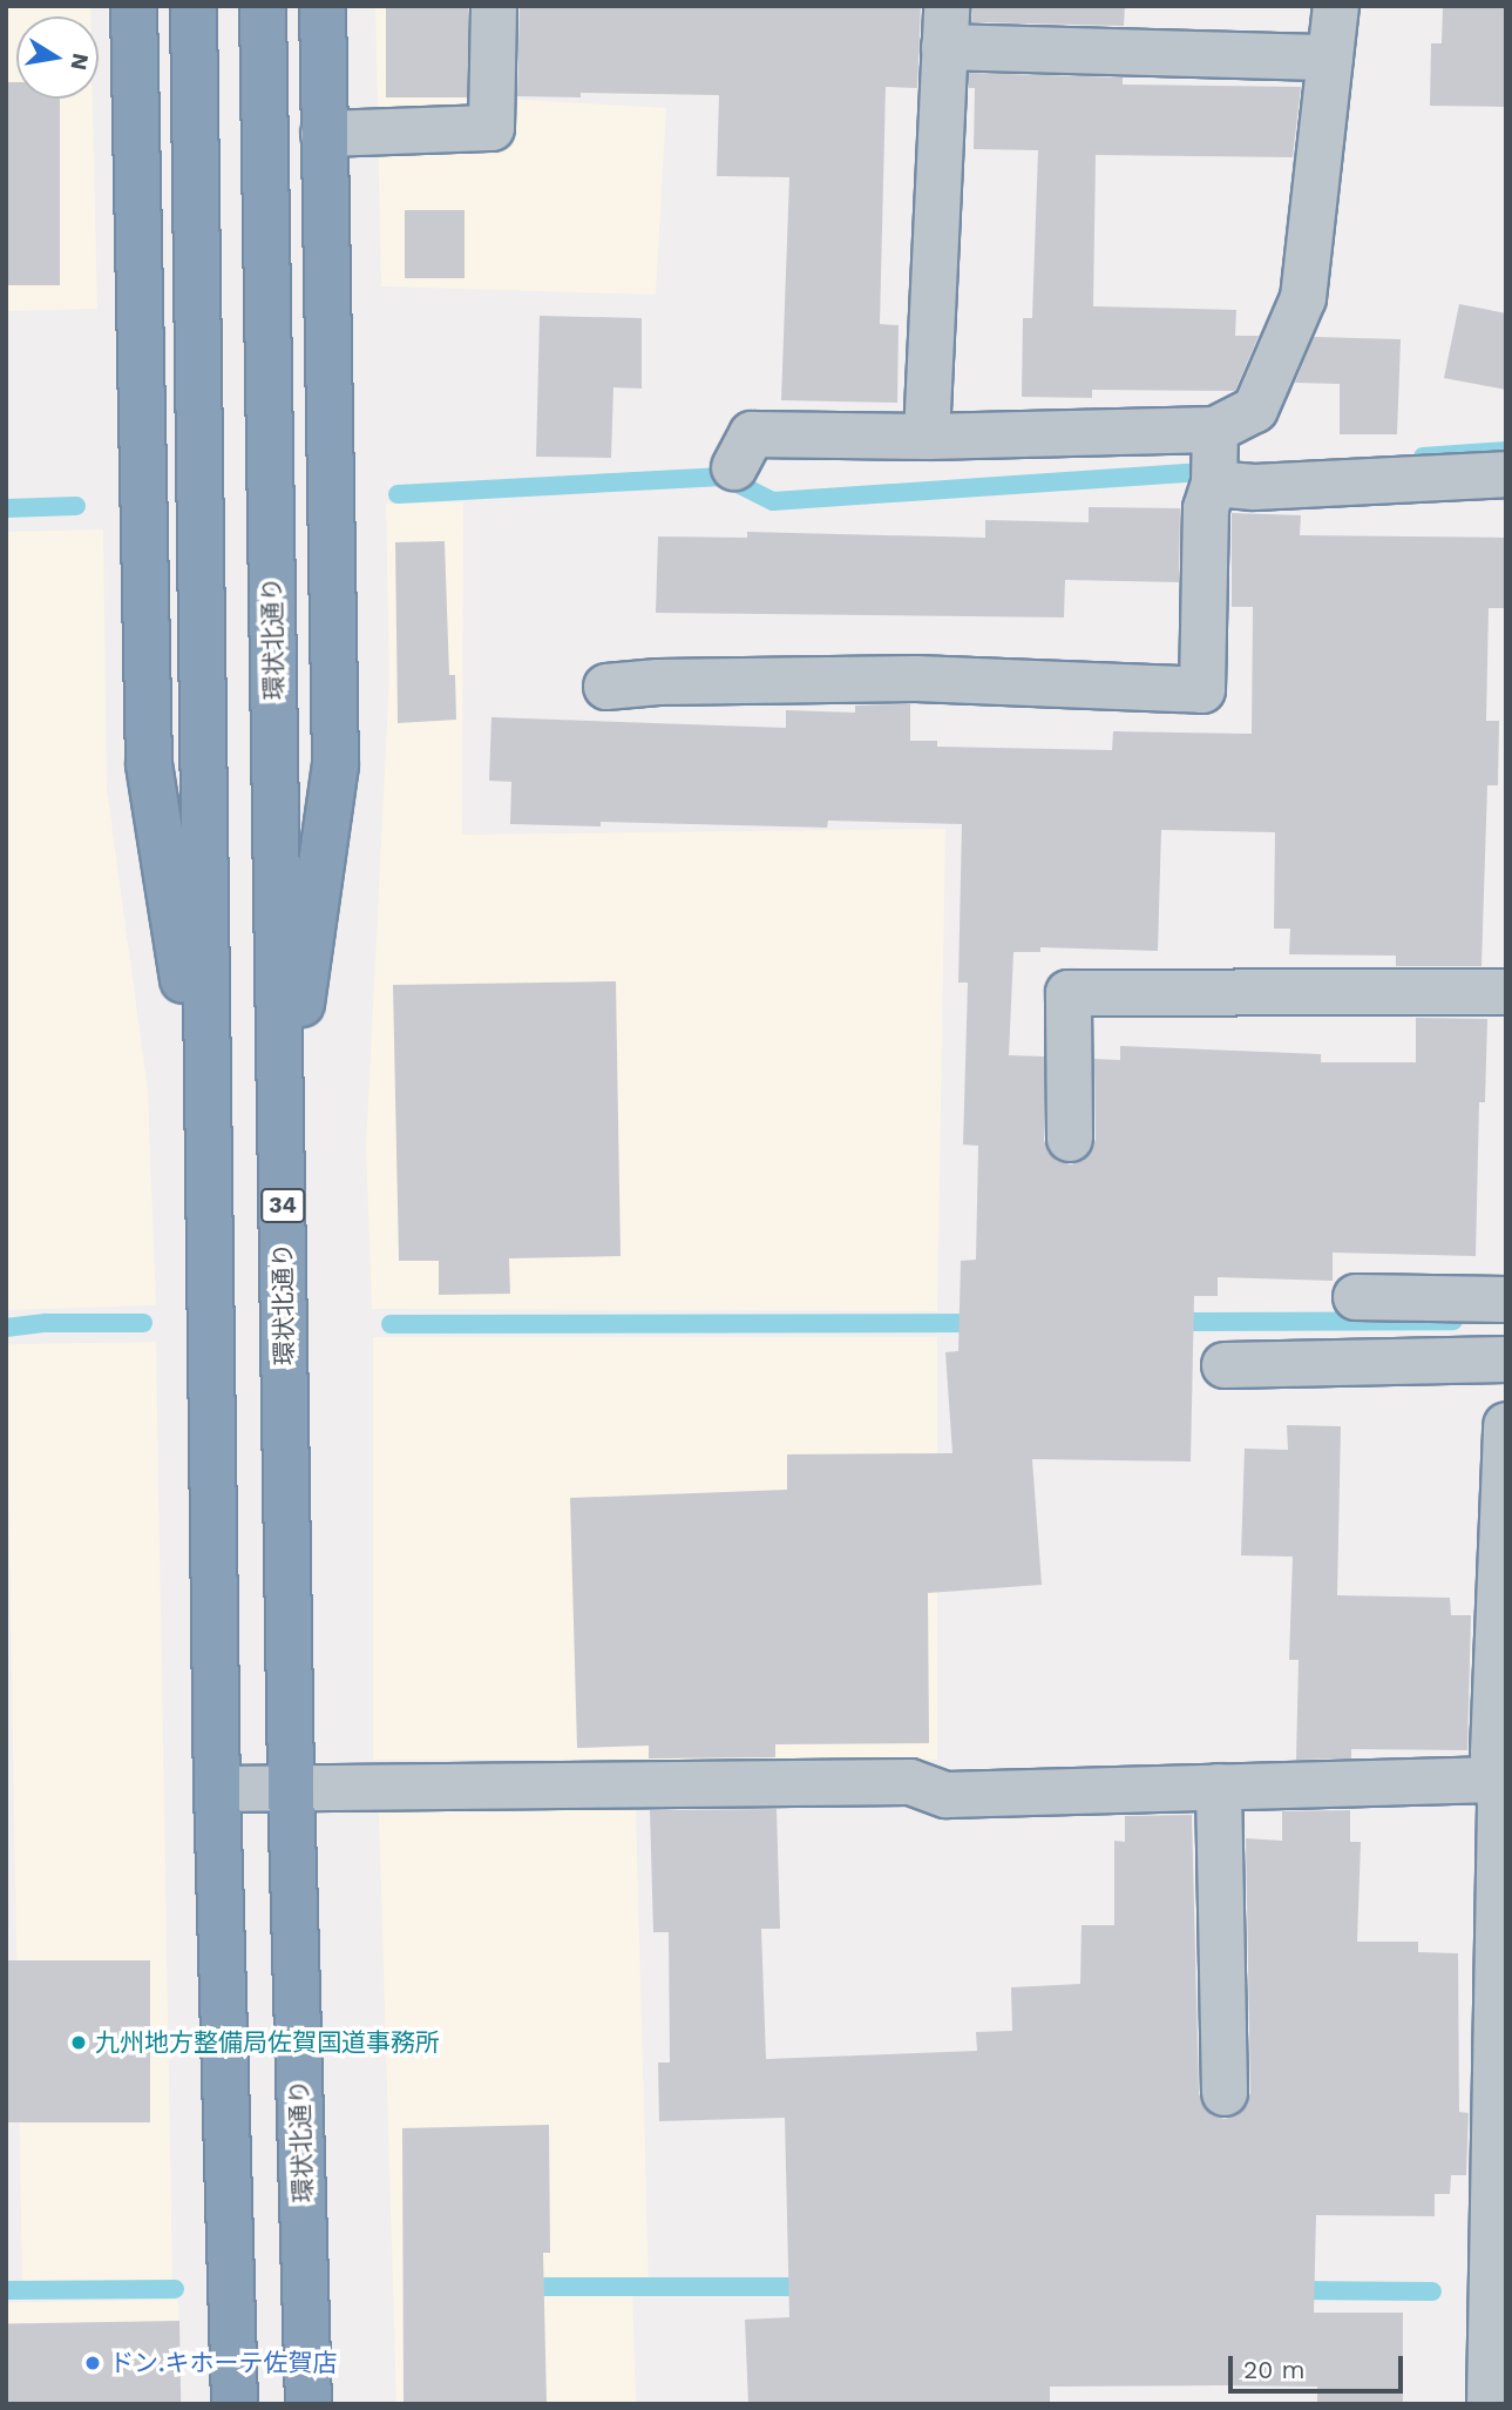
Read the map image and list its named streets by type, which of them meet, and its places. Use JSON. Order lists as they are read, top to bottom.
{
  "streets": {
    "highway": ["環状北通り", "34"]
  },
  "places": ["九州地方整備局佐賀国道事務所", "ドン.キホーテ佐賀店"],
  "scale_bar": "20 m",
  "north": "right"
}
